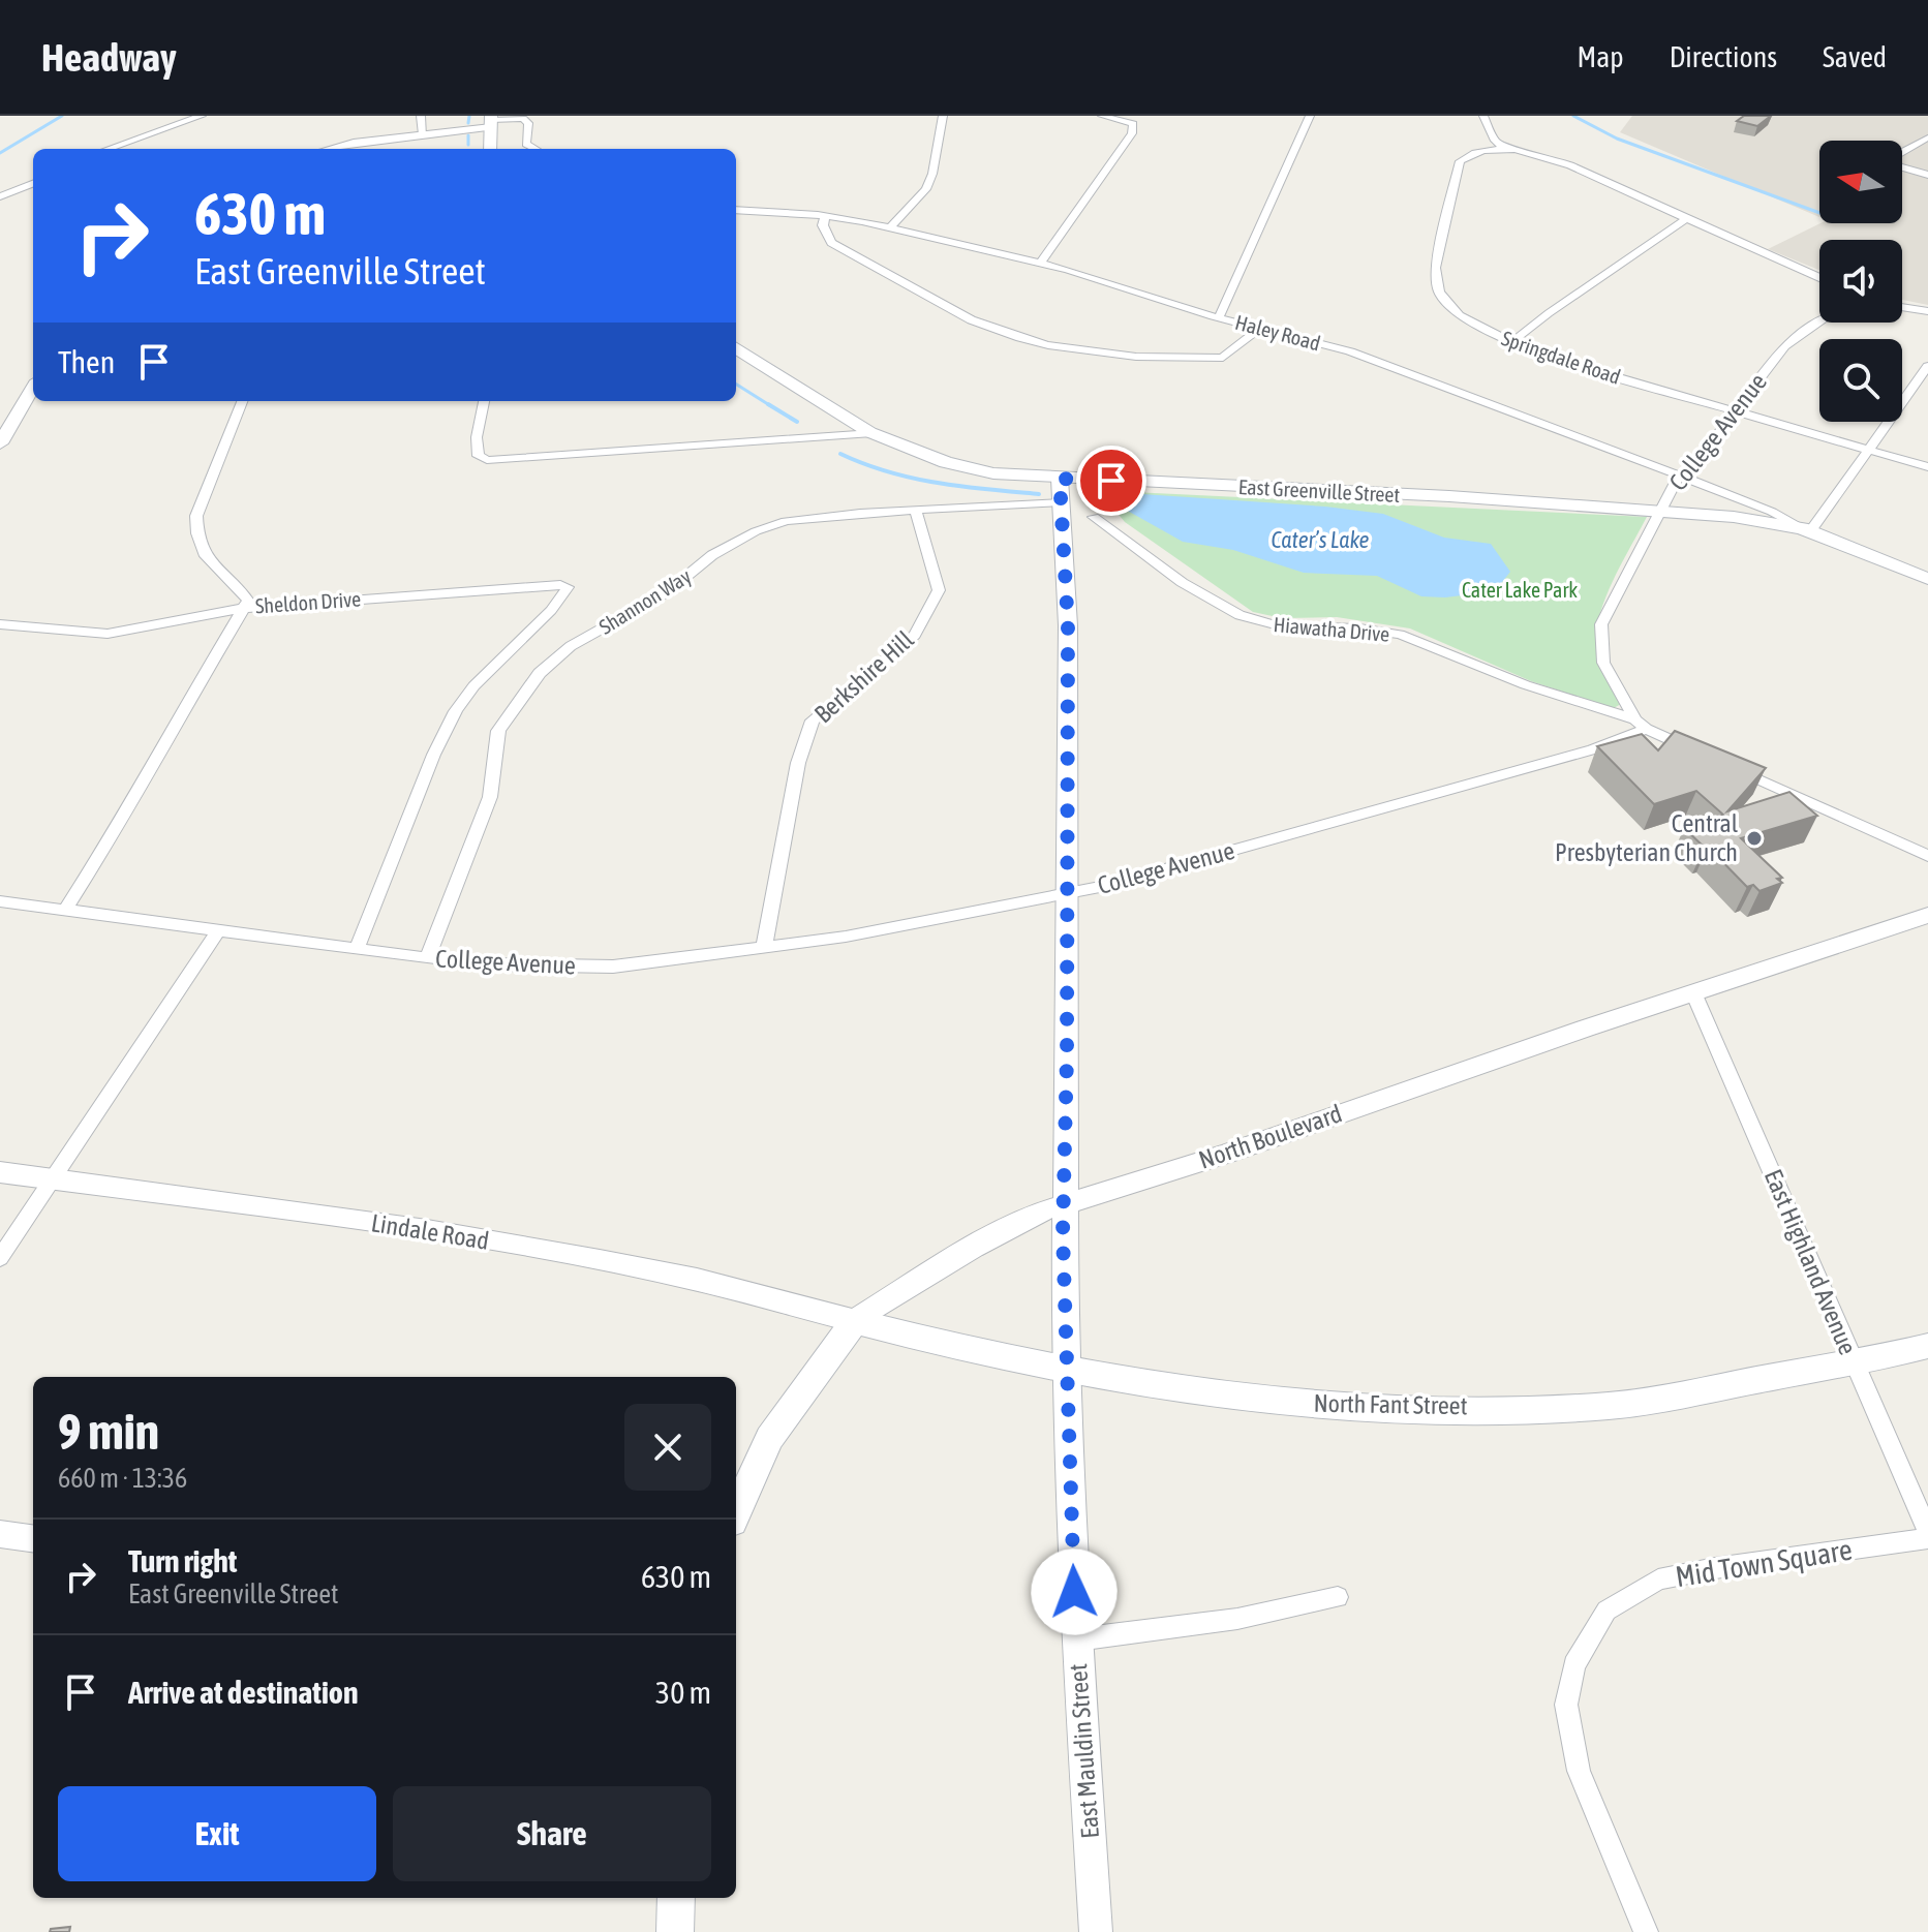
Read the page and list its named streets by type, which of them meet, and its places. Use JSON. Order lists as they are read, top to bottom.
{
  "streets": {
    "main road": ["East Greenville Street", "North Boulevard", "North Fant Street"],
    "street": [
      "Haley Road",
      "Springdale Road",
      "College Avenue",
      "Shannon Way",
      "Sheldon Drive",
      "Hiawatha Drive",
      "Berkshire Hill",
      "Lindale Road",
      "East Highland Avenue",
      "Mid Town Square",
      "East Mauldin Street"
    ]
  },
  "crossings": [
    ["Haley Road", "College Avenue"],
    ["Haley Road", "East Greenville Street"],
    ["Springdale Road", "College Avenue"],
    ["College Avenue", "East Greenville Street"],
    ["College Avenue", "Shannon Way"],
    ["College Avenue", "Sheldon Drive"],
    ["College Avenue", "Hiawatha Drive"],
    ["College Avenue", "Berkshire Hill"],
    ["College Avenue", "East Mauldin Street"],
    ["East Greenville Street", "Shannon Way"],
    ["East Greenville Street", "East Mauldin Street"],
    ["Shannon Way", "Berkshire Hill"],
    ["Shannon Way", "East Mauldin Street"],
    ["North Boulevard", "Lindale Road"],
    ["North Boulevard", "East Highland Avenue"],
    ["North Boulevard", "North Fant Street"],
    ["North Boulevard", "East Mauldin Street"],
    ["Lindale Road", "North Fant Street"],
    ["East Highland Avenue", "North Fant Street"],
    ["North Fant Street", "East Mauldin Street"]
  ],
  "water": ["Cater’s Lake"],
  "parks": ["Cater Lake Park"],
  "places": ["Central Presbyterian Church"],
  "north": "left",
  "page": {
    "header": "Headway",
    "nav": ["Map", "Directions", "Saved"],
    "turn": ["630 m", "East Greenville Street"],
    "then": "Then",
    "heading": ["9 min", "660 m · 13:36"],
    "list": [
      {
        "name": "Turn right",
        "note": "East Greenville Street",
        "value": "630 m"
      },
      {
        "name": "Arrive at destination",
        "value": "30 m"
      }
    ],
    "buttons": ["Exit", "Share"]
  }
}
